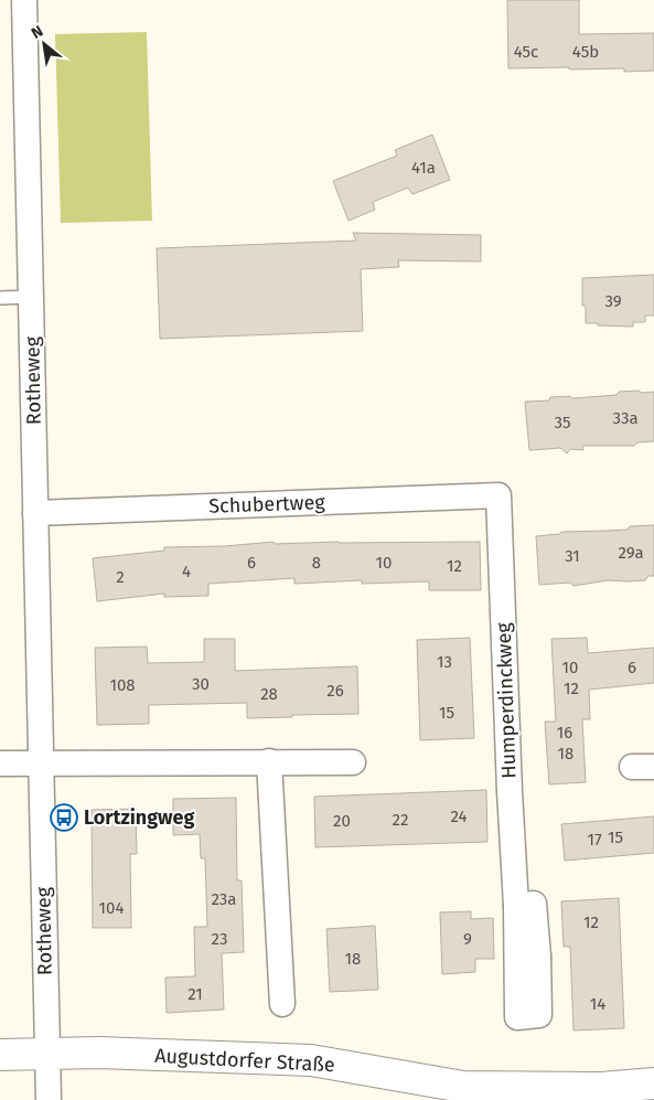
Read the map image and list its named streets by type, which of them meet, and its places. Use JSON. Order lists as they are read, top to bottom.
{
  "streets": {
    "street": [
      "Rotheweg",
      "Schubertweg",
      "Humperdinckweg",
      "Augustdorfer Straße"
    ]
  },
  "crossings": [
    ["Rotheweg", "Schubertweg"],
    ["Rotheweg", "Augustdorfer Straße"],
    ["Schubertweg", "Humperdinckweg"]
  ],
  "places": {
    "bus stop": ["Lortzingweg"]
  },
  "house_numbers": [
    "45c",
    "45b",
    "41a",
    "39",
    "33a",
    "35",
    "29a",
    "31",
    "6",
    "8",
    "10",
    "12",
    "4",
    "2",
    "13",
    "10",
    "6",
    "30",
    "108",
    "12",
    "26",
    "28",
    "15",
    "16",
    "18",
    "24",
    "22",
    "20",
    "15",
    "17",
    "23a",
    "104",
    "12",
    "23",
    "9",
    "18",
    "21",
    "14"
  ],
  "north": "top left"
}
